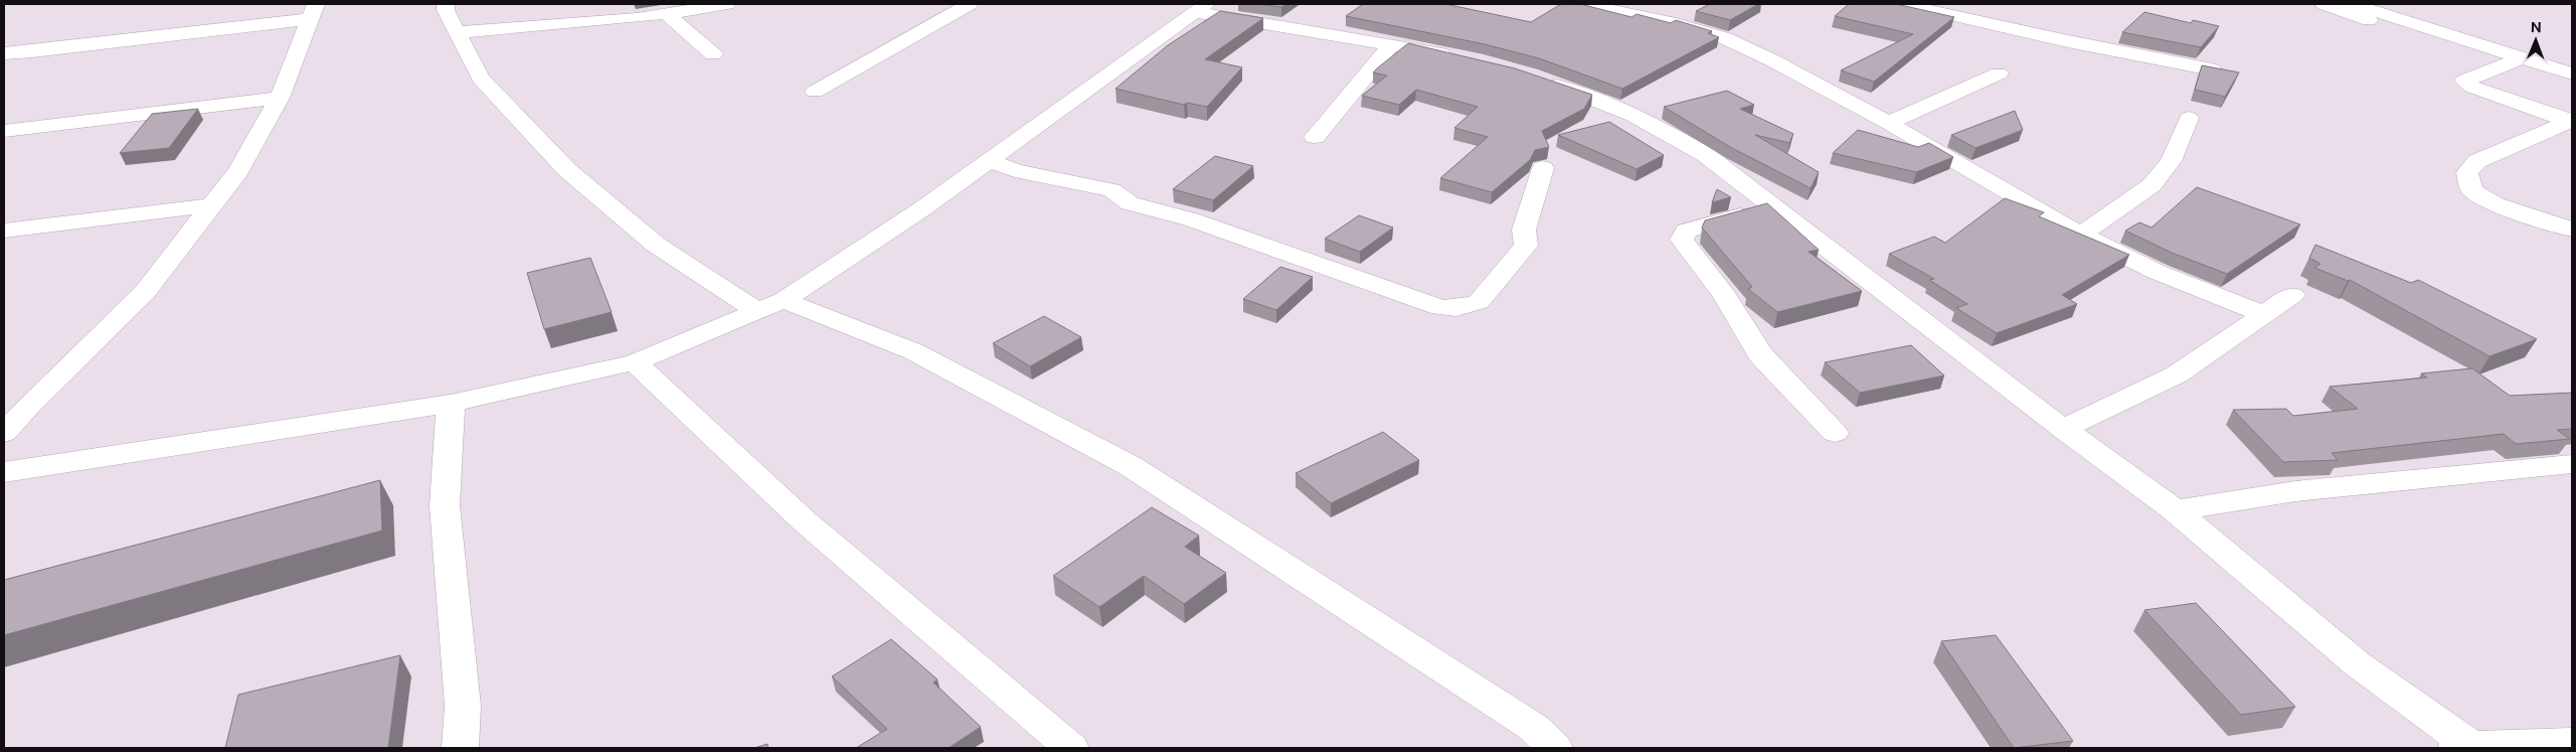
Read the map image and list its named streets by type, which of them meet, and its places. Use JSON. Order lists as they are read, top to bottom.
{
  "north": "top"
}
